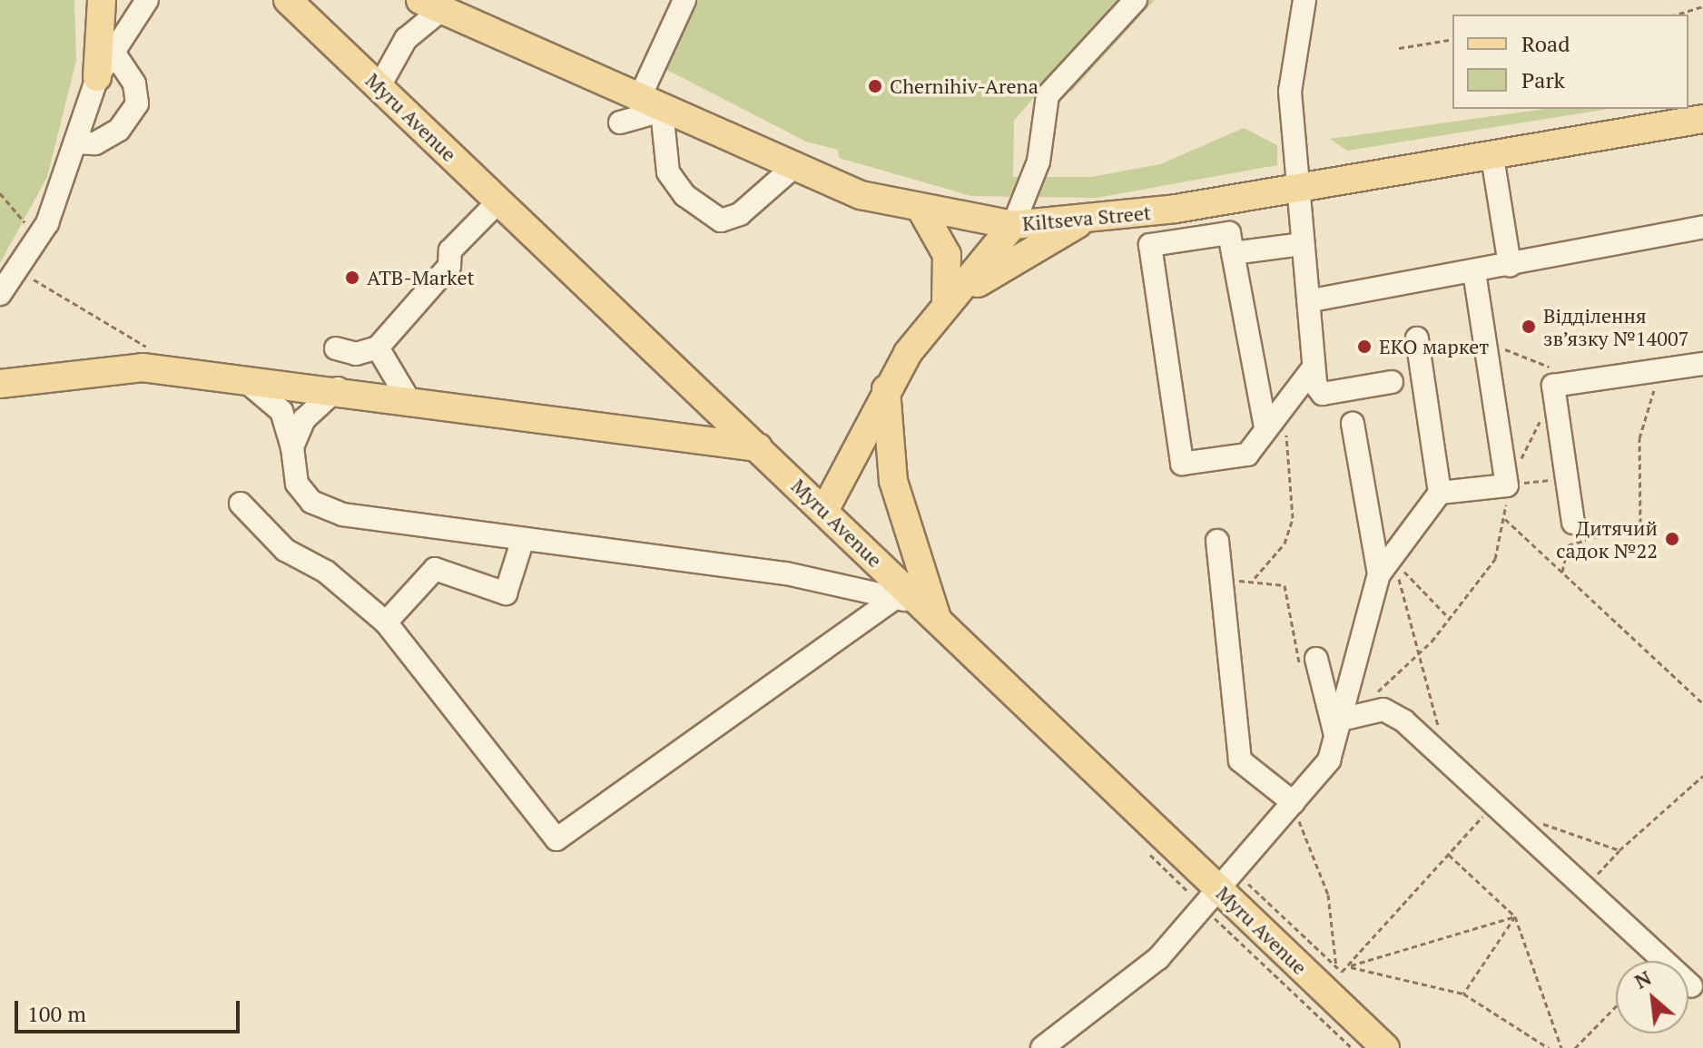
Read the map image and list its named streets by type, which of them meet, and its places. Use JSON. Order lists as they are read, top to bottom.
{
  "streets": {
    "main road": ["Myru Avenue", "Kiltseva Street"]
  },
  "places": [
    "Chernihiv-Arena",
    "ATB-Market",
    "Відділення зв’язку №14007",
    "ЕКО маркет",
    "Дитячий садок №22"
  ],
  "legend": ["Road", "Park"],
  "scale_bar": "100 m",
  "north": "top left"
}
